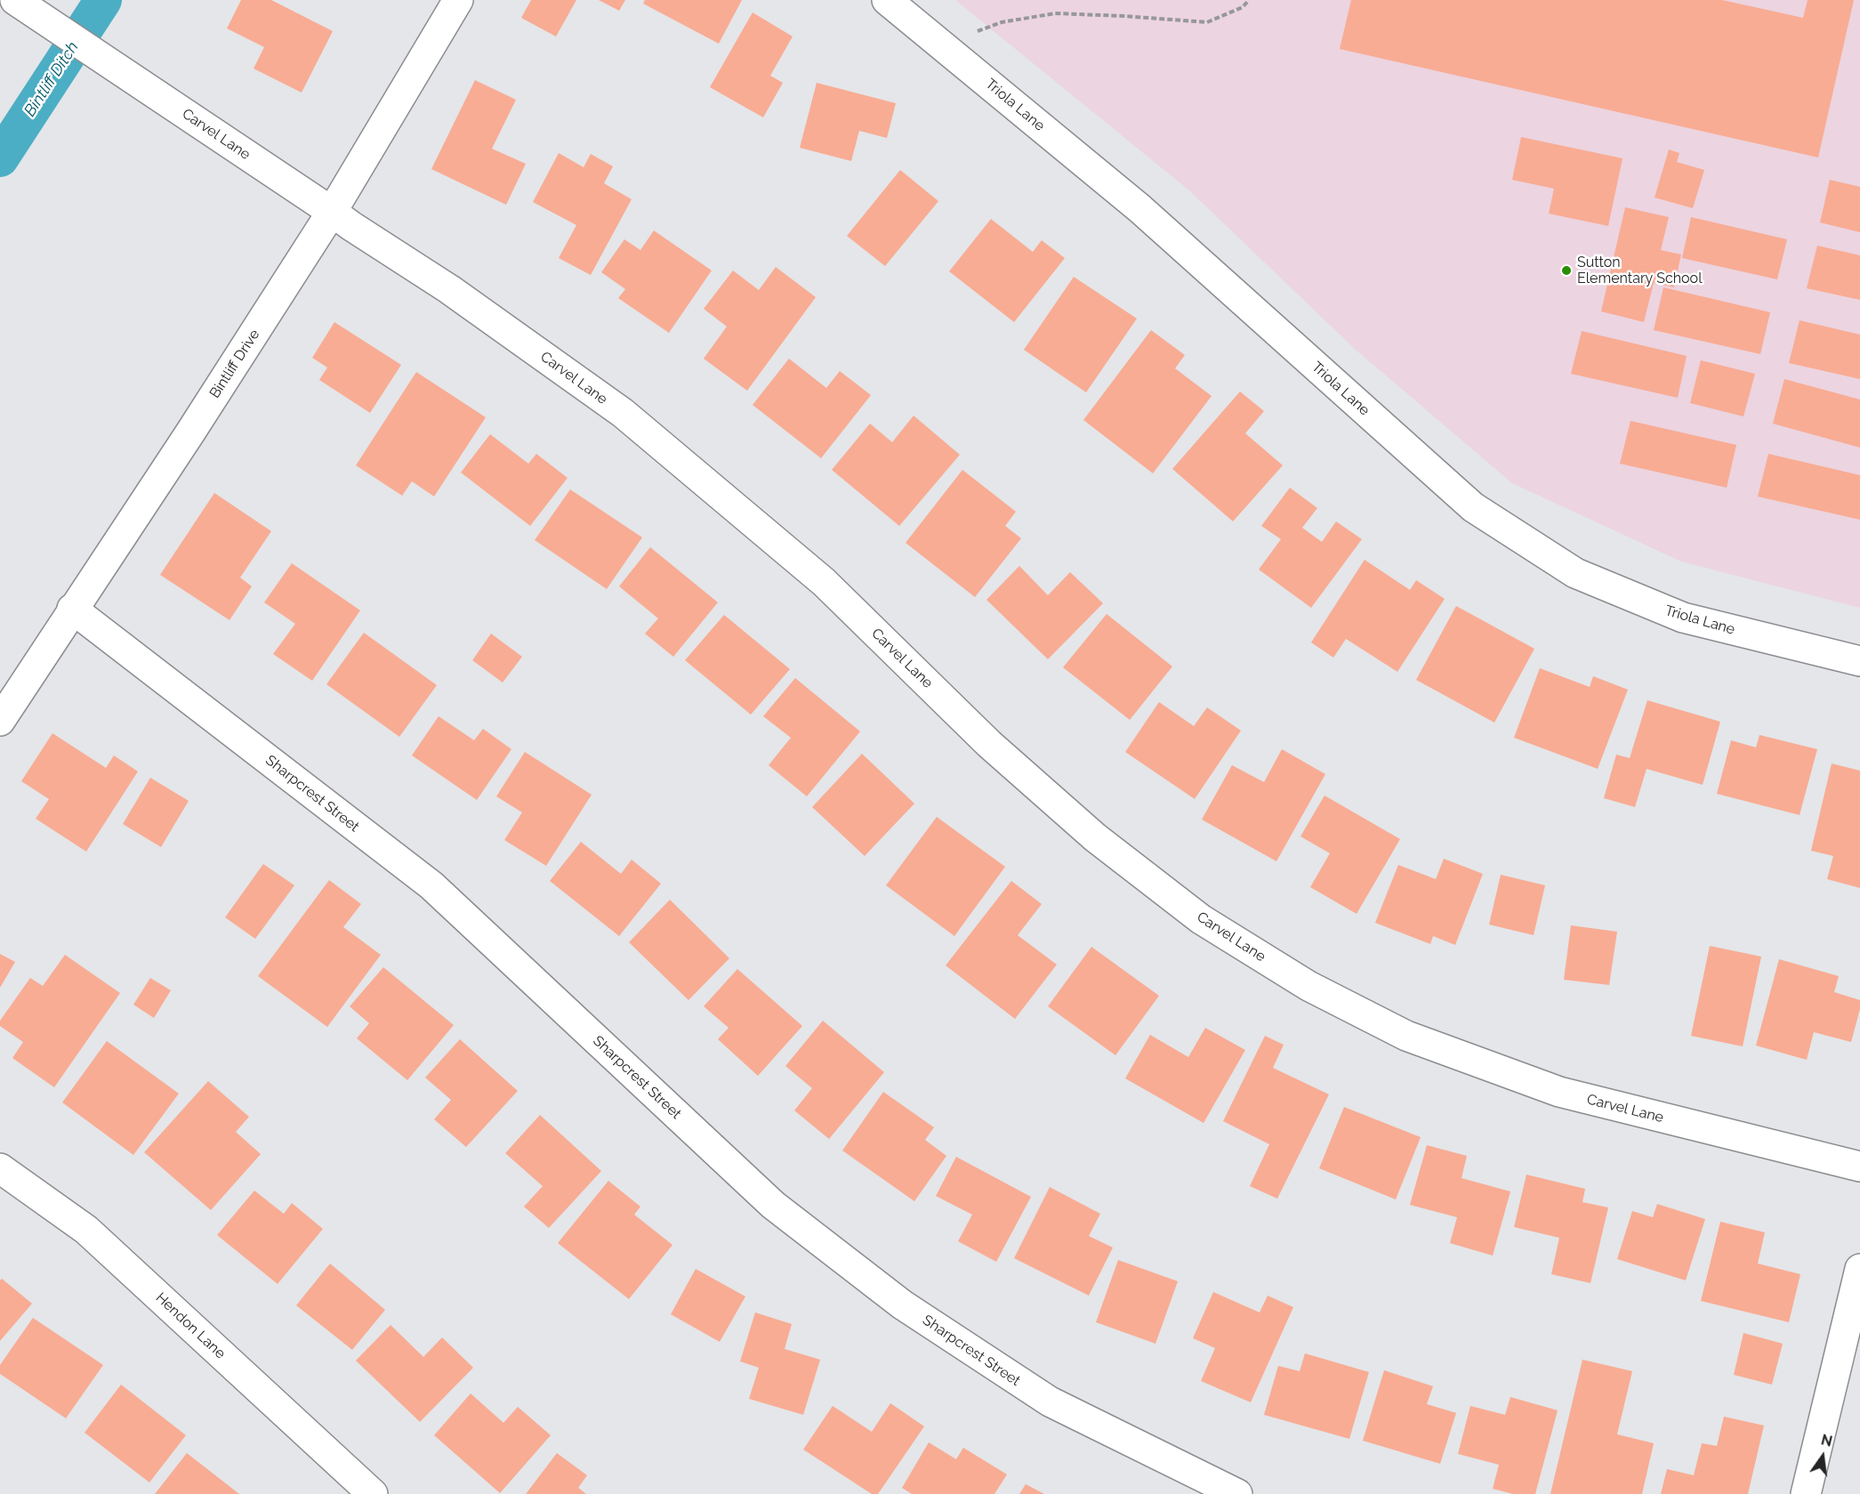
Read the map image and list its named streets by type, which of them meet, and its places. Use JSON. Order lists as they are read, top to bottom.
{
  "streets": {
    "street": [
      "Triola Lane",
      "Carvel Lane",
      "Bintliff Drive",
      "Sharpcrest Street",
      "Hendon Lane"
    ]
  },
  "crossings": [
    ["Carvel Lane", "Bintliff Drive"],
    ["Bintliff Drive", "Sharpcrest Street"]
  ],
  "water": ["Bintliff Ditch"],
  "places": ["Sutton Elementary School"],
  "north": "top"
}
